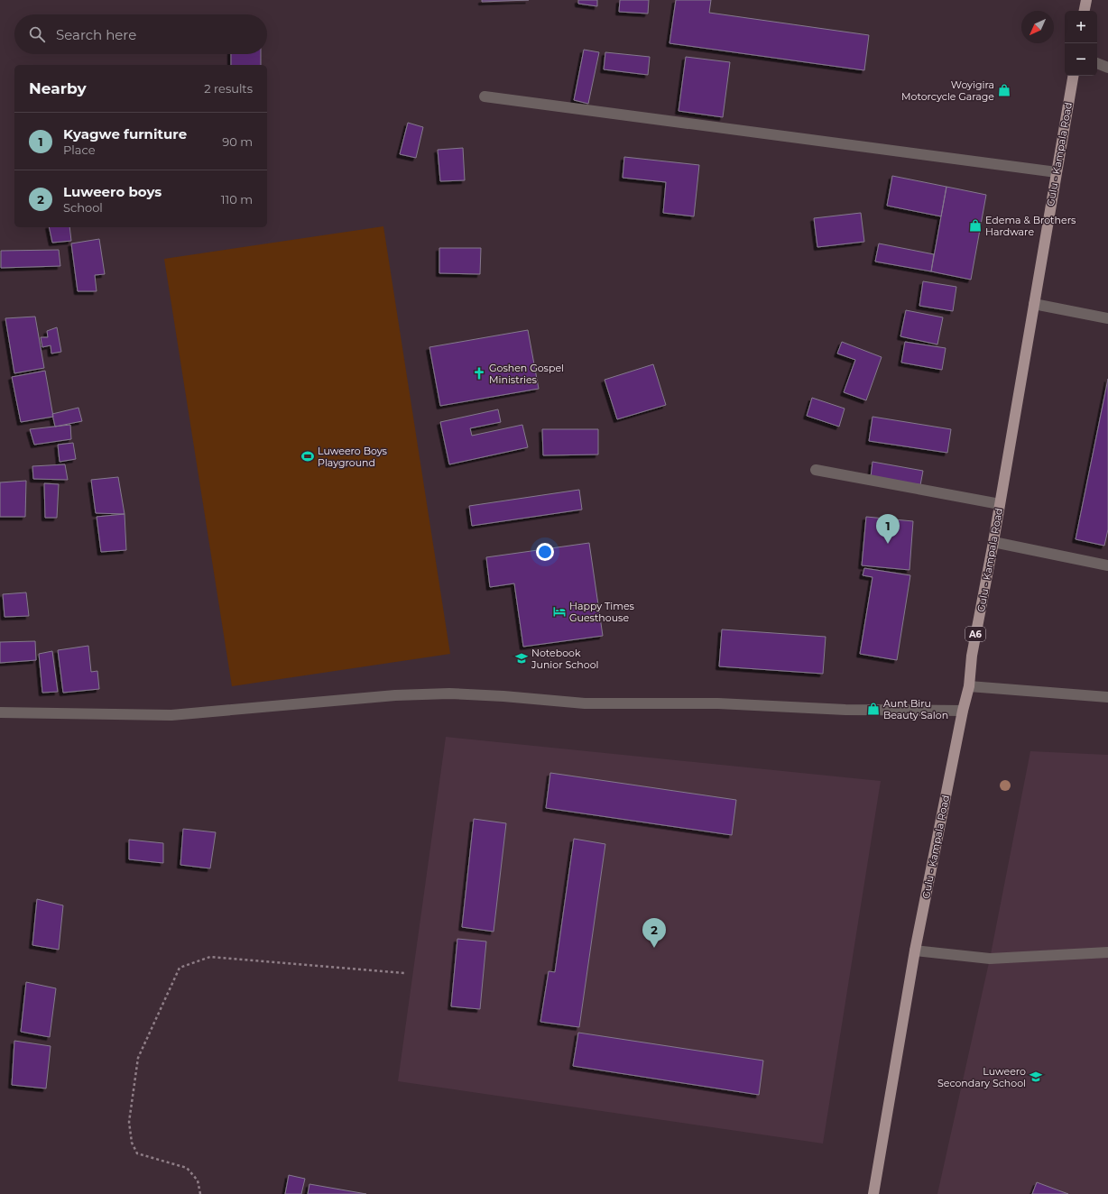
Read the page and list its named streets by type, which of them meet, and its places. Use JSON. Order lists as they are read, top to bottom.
{
  "streets": {
    "main road": ["Gulu - Kampala Road", "A6"]
  },
  "places": {
    "shop": ["Woyigira Motorcycle Garage", "Edema & Brothers Hardware", "Aunt Biru Beauty Salon"],
    "church": ["Goshen Gospel Ministries"],
    "sports": ["Luweero Boys Playground"],
    "hotel": ["Happy Times Guesthouse"],
    "school or university": ["Notebook Junior School", "Luweero Secondary School"]
  },
  "north": "bottom left",
  "page": {
    "map_buttons": ["+", "−"],
    "search": "Search here",
    "heading": ["Nearby", "2 results"],
    "list": [
      {
        "mark": "1",
        "name": "Kyagwe furniture",
        "note": "Place",
        "value": "90 m"
      },
      {
        "mark": "2",
        "name": "Luweero boys",
        "note": "School",
        "value": "110 m"
      }
    ],
    "pins": ["1", "2"]
  }
}
